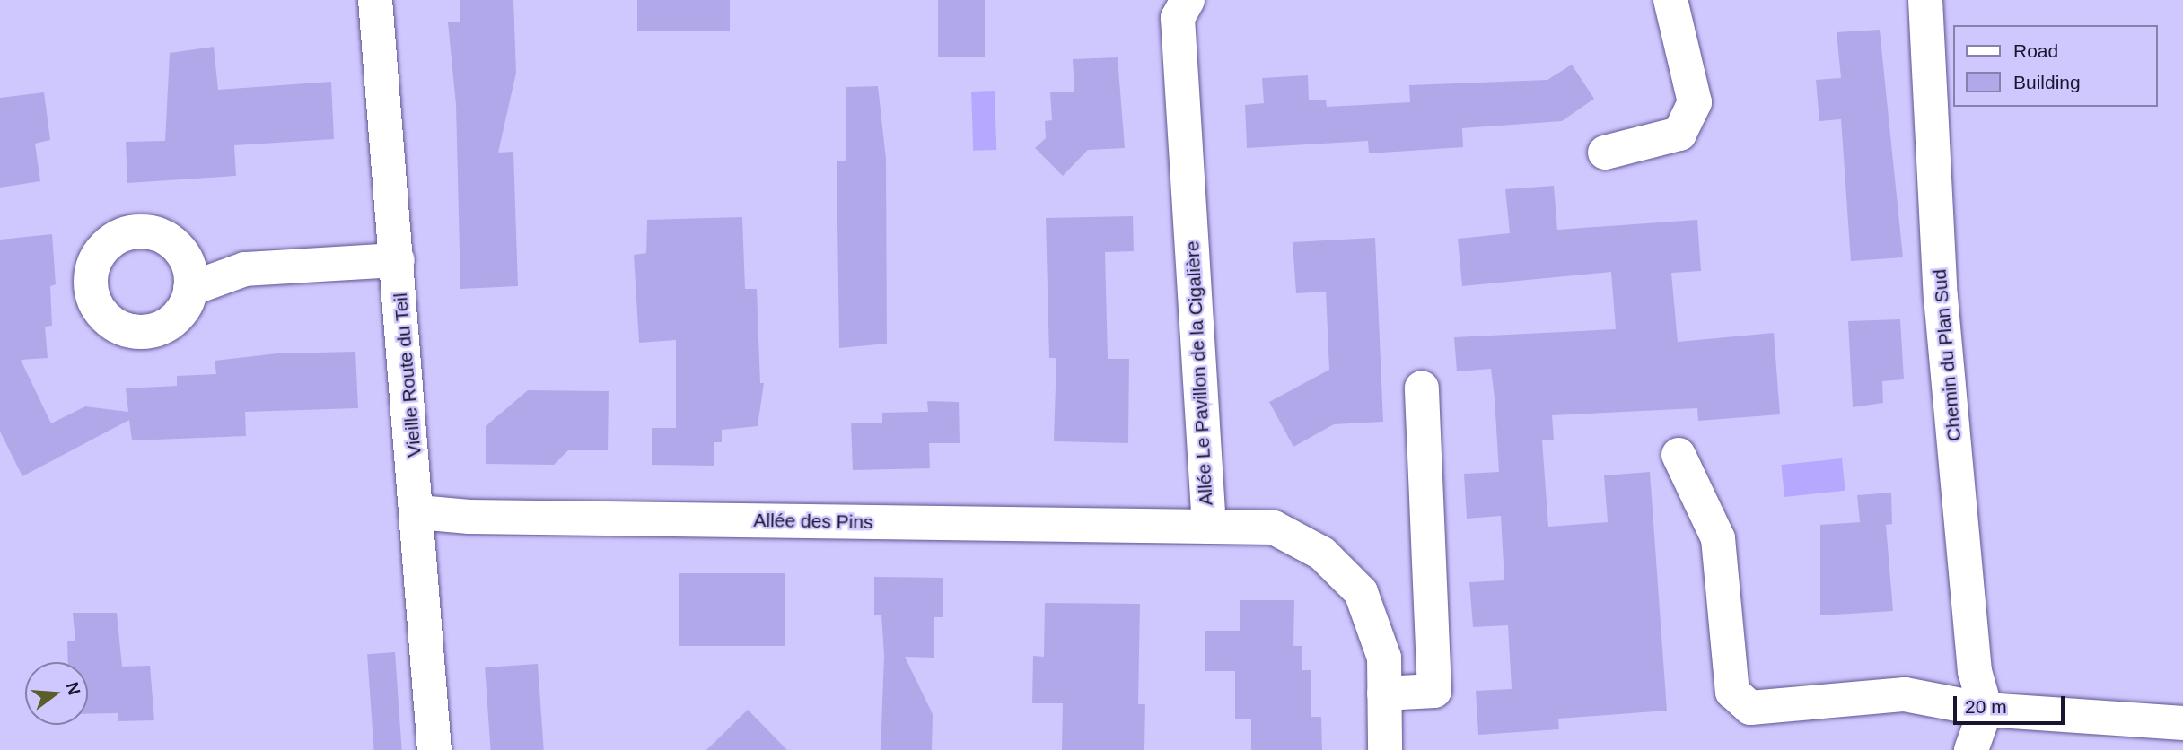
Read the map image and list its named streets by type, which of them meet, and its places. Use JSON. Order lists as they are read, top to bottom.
{
  "streets": {
    "street": [
      "Chemin du Plan Sud",
      "Allée Le Pavillon de la Cigalière",
      "Vieille Route du Teil",
      "Allée des Pins"
    ]
  },
  "crossings": [
    ["Allée Le Pavillon de la Cigalière", "Allée des Pins"],
    ["Vieille Route du Teil", "Allée des Pins"]
  ],
  "legend": ["Road", "Building"],
  "scale_bar": "20 m",
  "north": "right"
}
